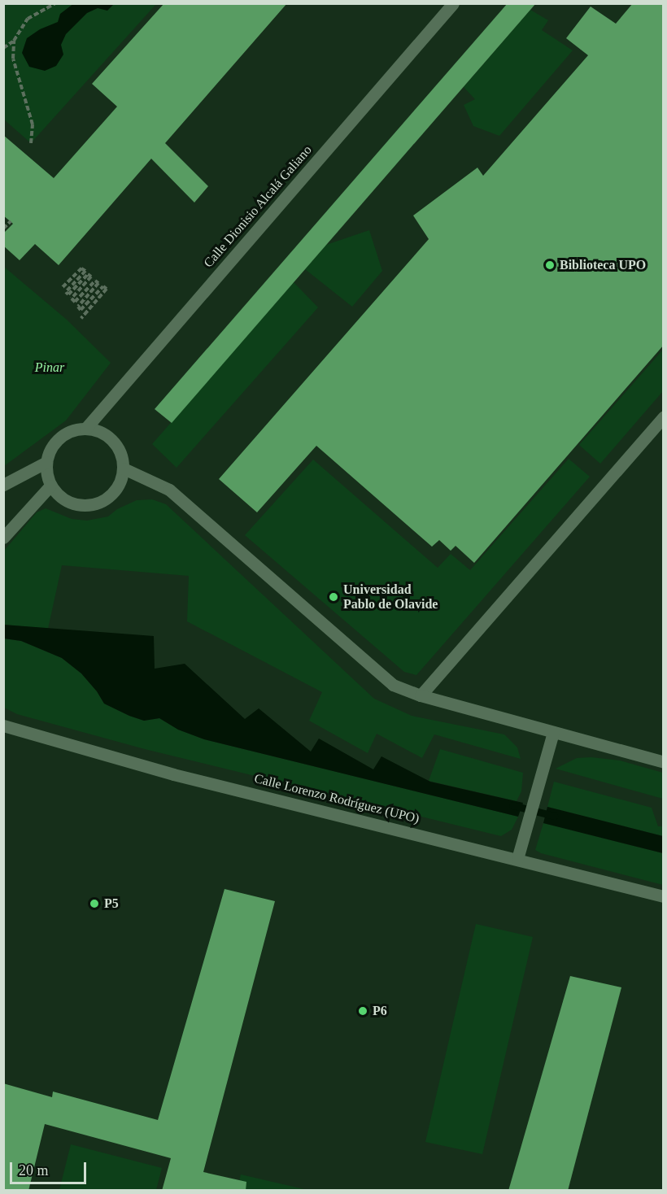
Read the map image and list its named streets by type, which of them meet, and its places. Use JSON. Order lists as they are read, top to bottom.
{
  "streets": {
    "street": ["Calle Dionisio Alcalá Galiano", "Calle Lorenzo Rodríguez (UPO)"]
  },
  "parks": ["Pinar"],
  "places": [
    "Biblioteca UPO",
    "Universidad Pablo de Olavide",
    "P5",
    "P6"
  ],
  "scale_bar": "20 m"
}
